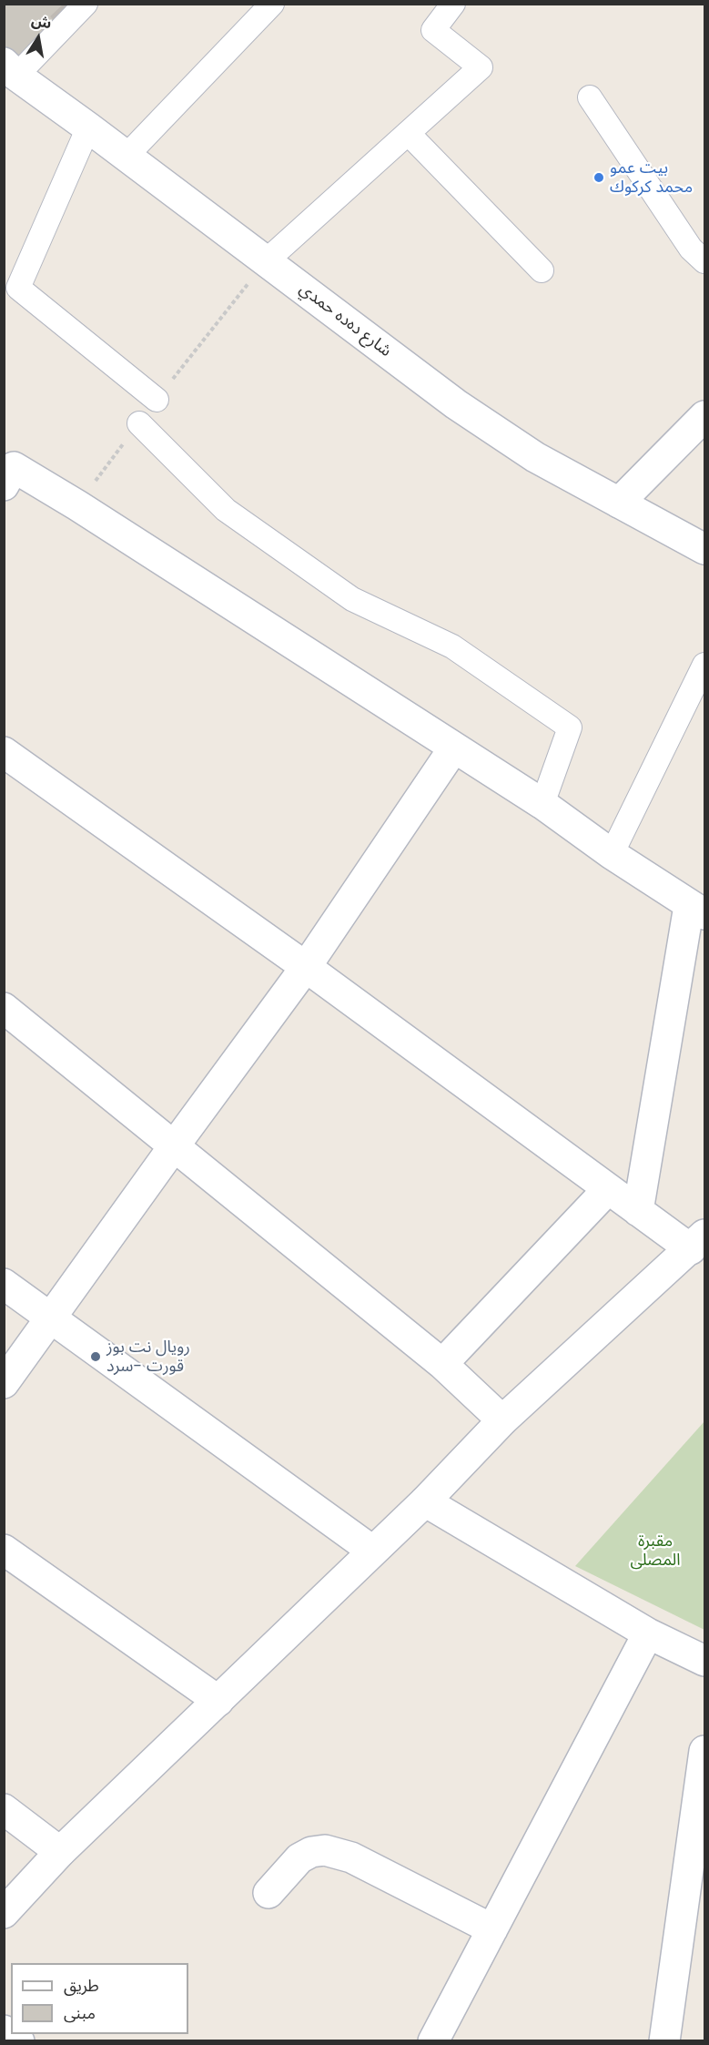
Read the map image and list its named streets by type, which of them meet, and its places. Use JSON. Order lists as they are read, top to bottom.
{
  "streets": {
    "street": ["شارع دەدە حمدي"]
  },
  "parks": ["مقبرة المصلى"],
  "places": ["بيت عمو محمد كركوك", "رويال نت بوز قورت -سرد"],
  "legend": ["طريق", "مبنى"],
  "north": "top"
}
